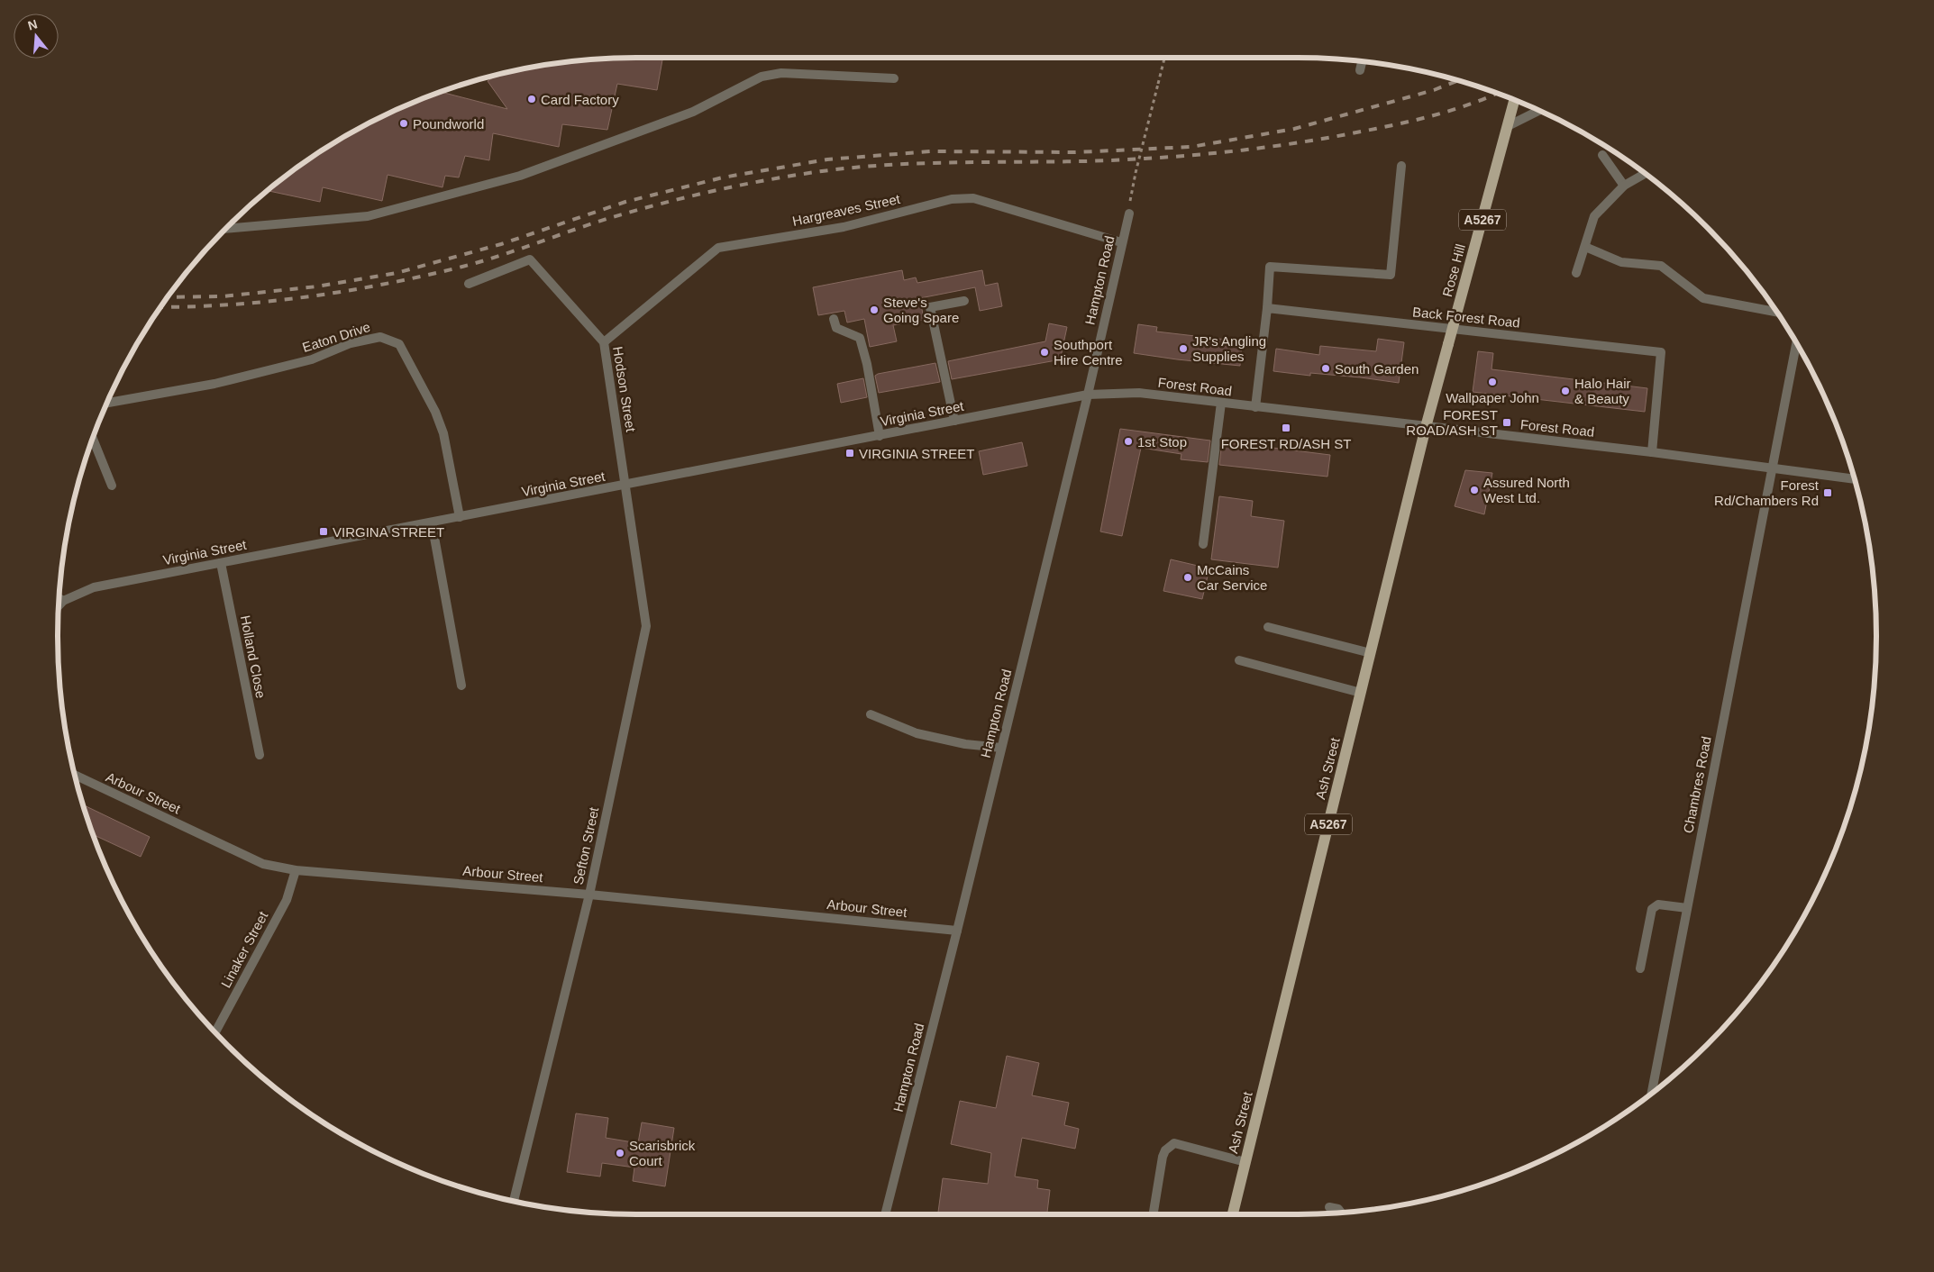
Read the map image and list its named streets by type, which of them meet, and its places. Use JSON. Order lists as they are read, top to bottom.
{
  "streets": {
    "main road": ["A5267", "Rose Hill", "Ash Street"],
    "street": [
      "Hargreaves Street",
      "Hampton Road",
      "Back Forest Road",
      "Eaton Drive",
      "Forest Road",
      "Hodson Street",
      "Virginia Street",
      "Holland Close",
      "Chambres Road",
      "Arbour Street",
      "Sefton Street",
      "Linaker Street"
    ]
  },
  "crossings": [
    ["Hargreaves Street", "Hampton Road"],
    ["Hargreaves Street", "Hodson Street"],
    ["Rose Hill", "Forest Road"],
    ["Rose Hill", "Ash Street"],
    ["Hampton Road", "Forest Road"],
    ["Hampton Road", "Virginia Street"],
    ["Hampton Road", "Arbour Street"],
    ["Back Forest Road", "Forest Road"],
    ["Eaton Drive", "Virginia Street"],
    ["Forest Road", "Virginia Street"],
    ["Forest Road", "Ash Street"],
    ["Forest Road", "Chambres Road"],
    ["Hodson Street", "Virginia Street"],
    ["Hodson Street", "Sefton Street"],
    ["Virginia Street", "Holland Close"],
    ["Virginia Street", "Sefton Street"],
    ["Arbour Street", "Sefton Street"],
    ["Arbour Street", "Linaker Street"]
  ],
  "places": {
    "other": [
      "Card Factory",
      "Poundworld",
      "Steve's Going Spare",
      "JR's Angling Supplies",
      "Southport Hire Centre",
      "South Garden",
      "Wallpaper John",
      "Halo Hair & Beauty",
      "1st Stop",
      "Assured North West Ltd.",
      "McCains Car Service",
      "Scarisbrick Court"
    ],
    "transit": [
      "FOREST ROAD/ASH ST",
      "FOREST RD/ASH ST",
      "VIRGINIA STREET",
      "Forest Rd/Chambers Rd",
      "VIRGINA STREET"
    ]
  },
  "north": "top"
}
